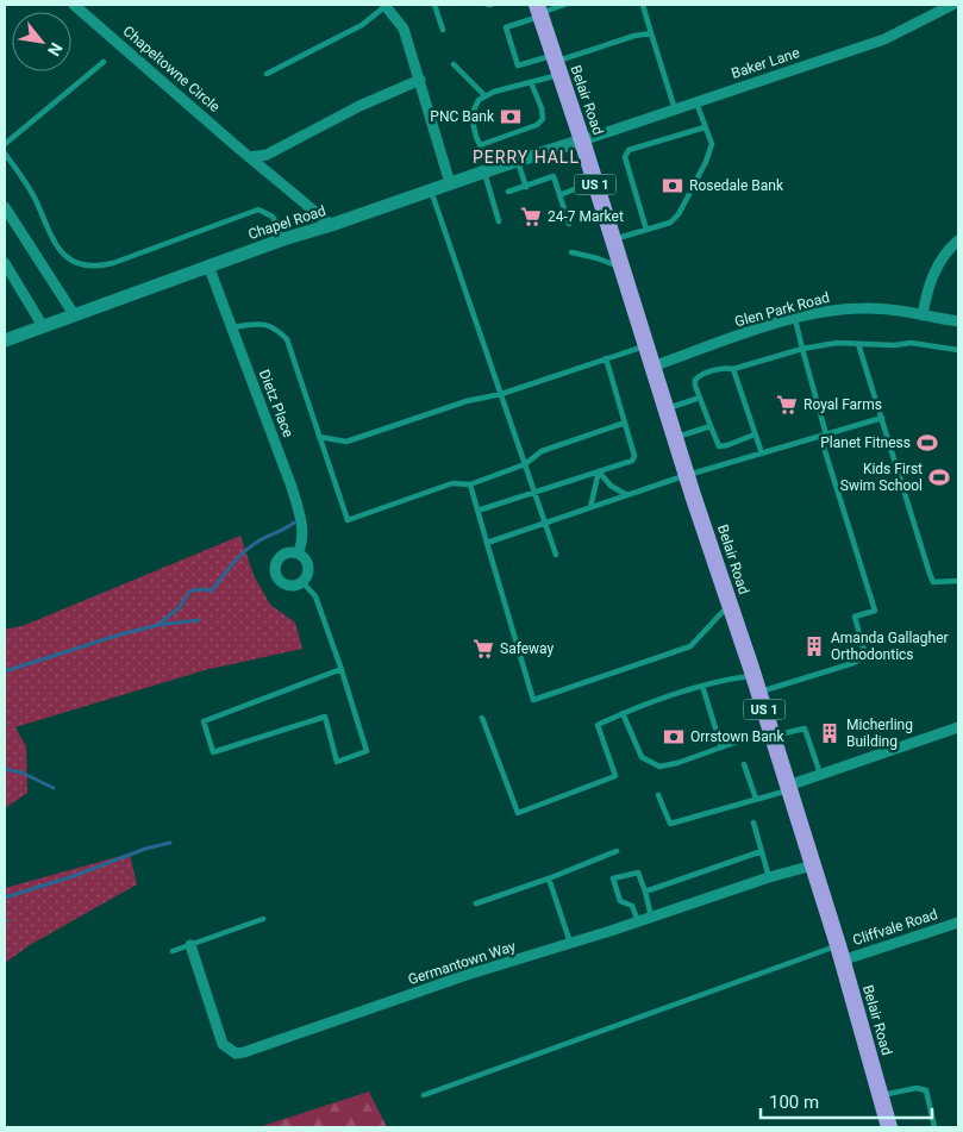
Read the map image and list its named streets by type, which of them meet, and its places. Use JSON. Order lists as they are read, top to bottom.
{
  "streets": {
    "highway": ["Belair Road", "US 1"],
    "street": [
      "Baker Lane",
      "Chapeltowne Circle",
      "Chapel Road",
      "Glen Park Road",
      "Dietz Place",
      "Cliffvale Road",
      "Germantown Way"
    ]
  },
  "crossings": [
    ["Baker Lane", "Belair Road"],
    ["Baker Lane", "Chapel Road"],
    ["Chapeltowne Circle", "Chapel Road"],
    ["Belair Road", "Chapel Road"],
    ["Belair Road", "Glen Park Road"],
    ["Belair Road", "Cliffvale Road"],
    ["Belair Road", "Germantown Way"],
    ["Chapel Road", "Dietz Place"]
  ],
  "districts": ["PERRY HALL"],
  "places": {
    "bank": ["PNC Bank", "Rosedale Bank", "Orrstown Bank"],
    "supermarket": ["24-7 Market", "Royal Farms", "Safeway"],
    "sports": ["Planet Fitness", "Kids First Swim School"],
    "building": ["Amanda Gallagher Orthodontics", "Micherling Building"]
  },
  "scale_bar": "100 m",
  "north": "bottom right"
}
